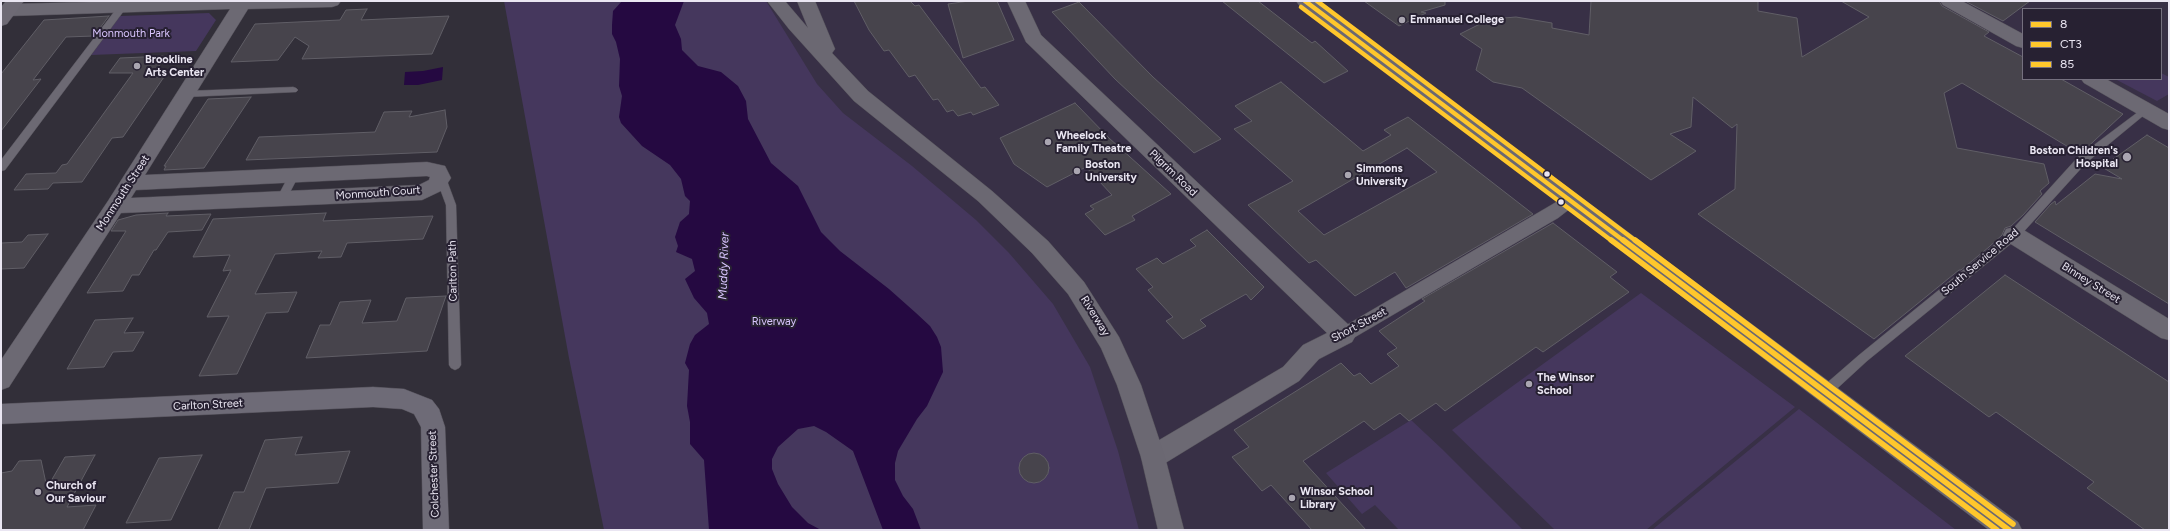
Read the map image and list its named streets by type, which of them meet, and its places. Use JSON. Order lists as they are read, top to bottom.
{
  "streets": {
    "highway": ["Riverway"],
    "main road": ["Carlton Street", "Colchester Street"],
    "street": [
      "Pilgrim Road",
      "Monmouth Street",
      "Monmouth Court",
      "Binney Street",
      "Short Street"
    ],
    "lane": ["South Service Road", "Carlton Path"]
  },
  "crossings": [
    ["Pilgrim Road", "Short Street"],
    ["Monmouth Street", "Monmouth Court"],
    ["Monmouth Court", "Carlton Path"],
    ["South Service Road", "Binney Street"],
    ["Riverway", "Short Street"],
    ["Carlton Street", "Colchester Street"]
  ],
  "water": ["Muddy River"],
  "parks": ["Monmouth Park", "Riverway"],
  "places": [
    "Emmanuel College",
    "Brookline Arts Center",
    "Wheelock Family Theatre",
    "Boston Children's Hospital",
    "Boston University",
    "Simmons University",
    "The Winsor School",
    "Church of Our Saviour",
    "Winsor School Library"
  ],
  "lines": ["transit line 8", "transit line 85", "transit line CT3"],
  "legend": ["8", "CT3", "85"]
}
